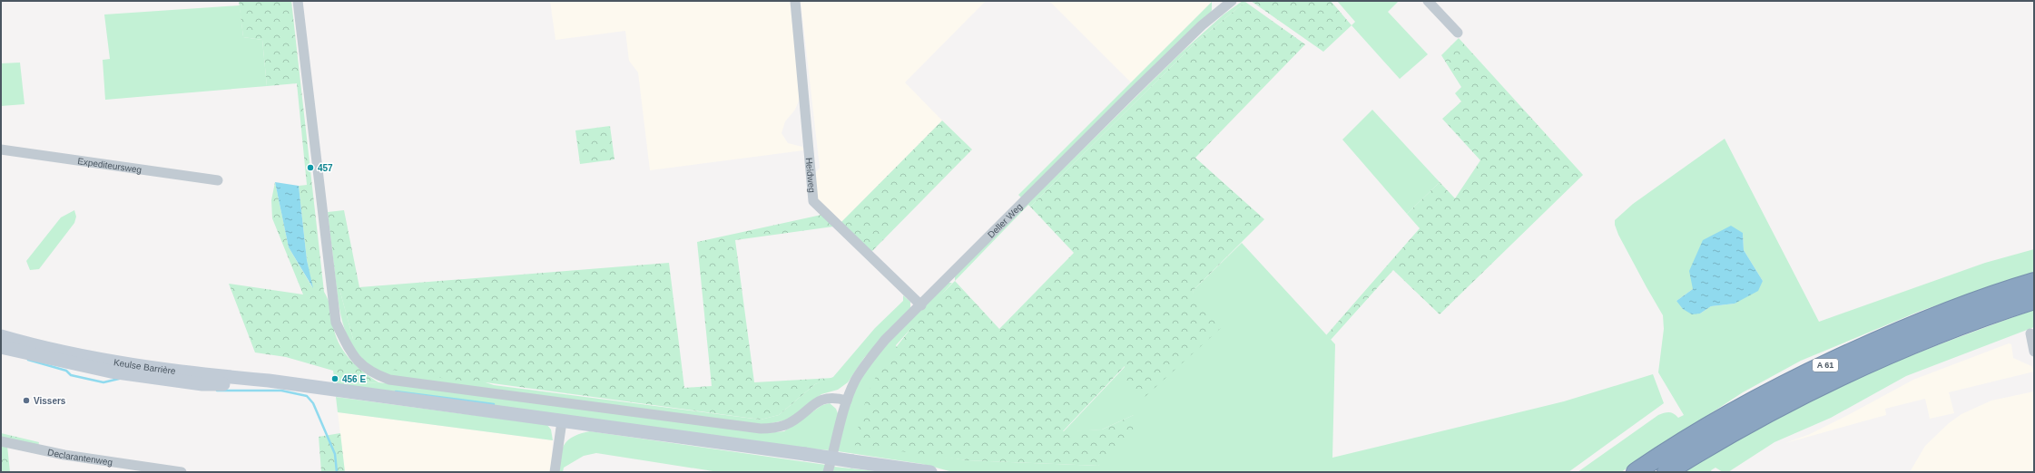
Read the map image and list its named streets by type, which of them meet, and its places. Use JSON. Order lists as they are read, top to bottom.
{
  "streets": {
    "highway": ["A 61"],
    "main road": ["Keulse Barrière"],
    "street": [
      "Expediteursweg",
      "Heidweg",
      "Deller Weg",
      "Declarantenweg"
    ]
  },
  "crossings": [
    ["Heidweg", "Deller Weg"]
  ],
  "places": ["457", "456 E", "Vissers"]
}
